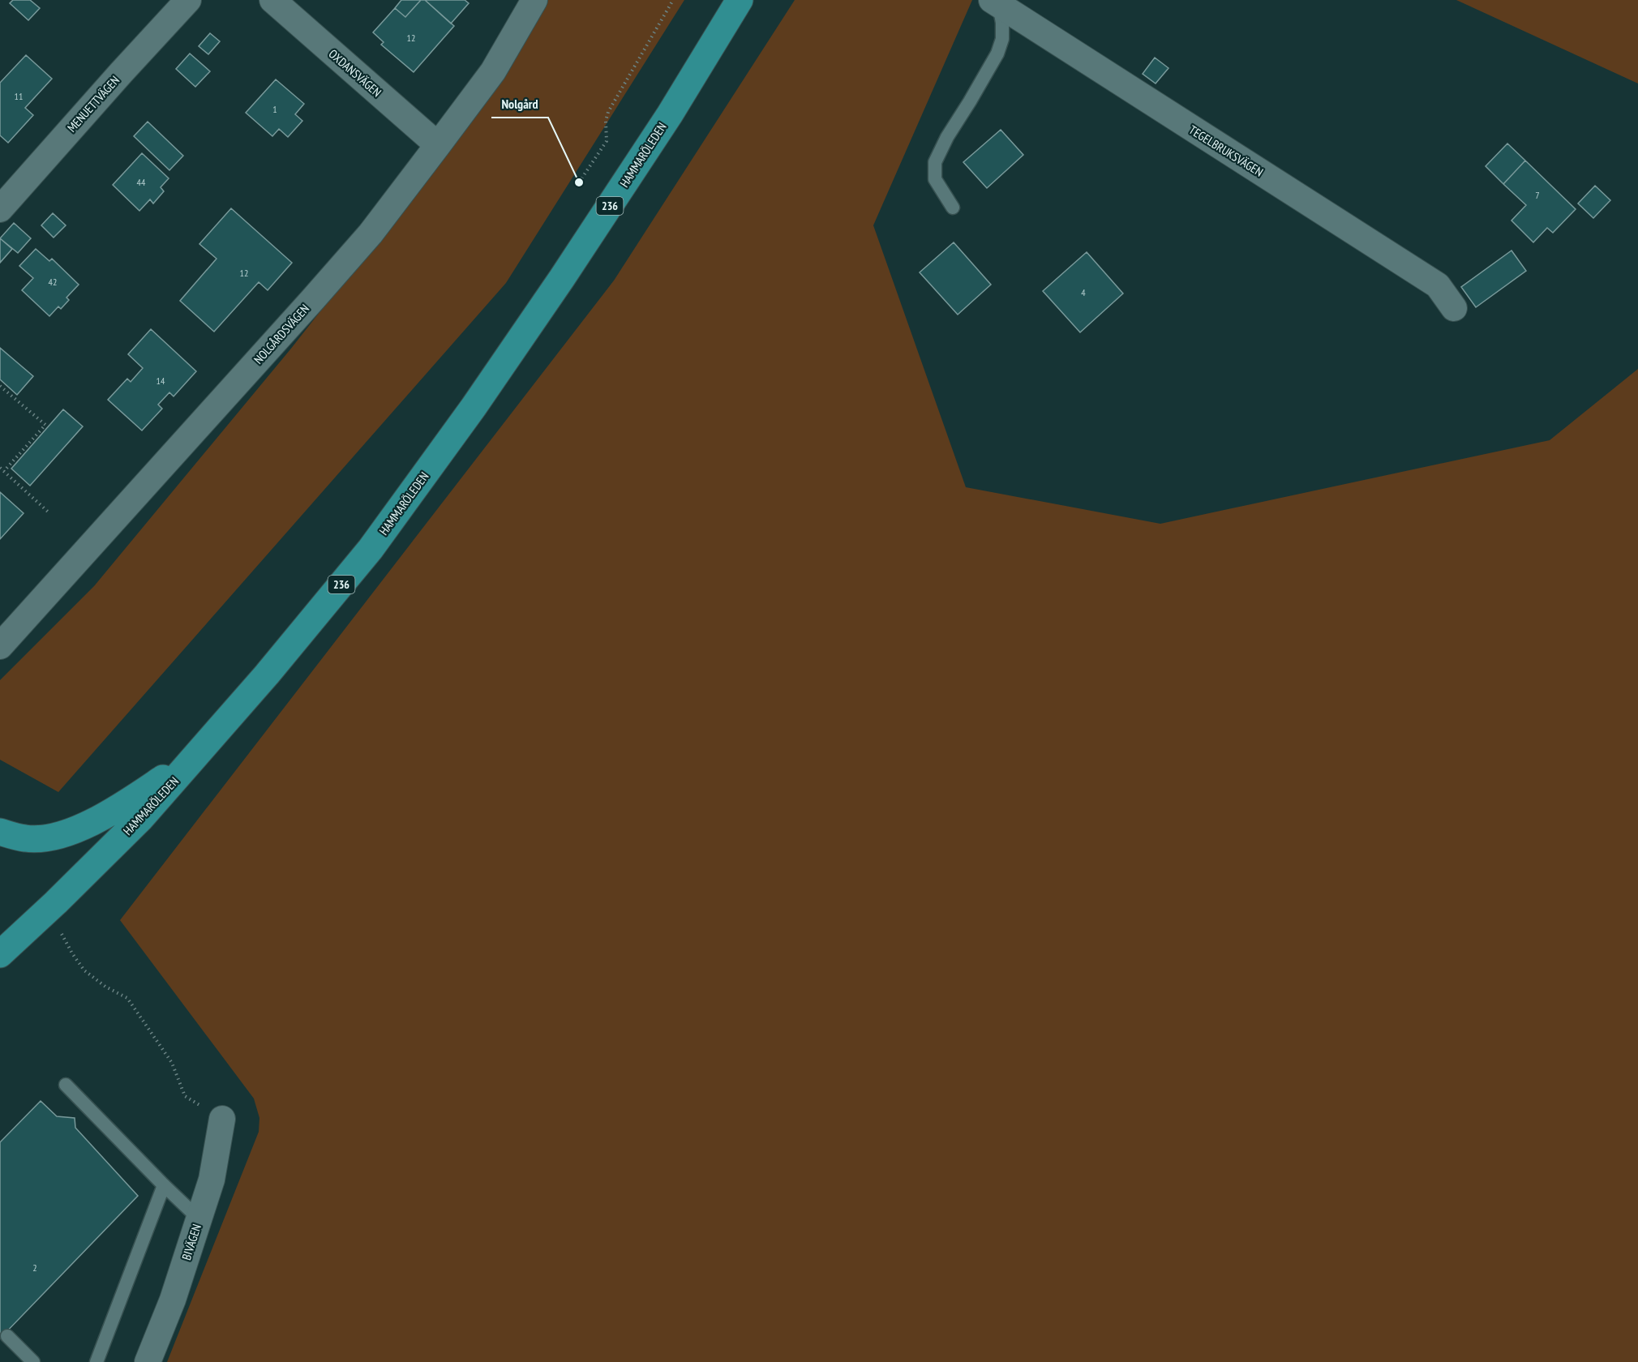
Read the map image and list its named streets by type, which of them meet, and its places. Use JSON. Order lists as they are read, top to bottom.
{
  "streets": {
    "main road": ["HAMMARÖLEDEN", "236"],
    "street": [
      "OXDANSVÄGEN",
      "MENUETTVÄGEN",
      "TEGELBRUKSVÄGEN",
      "NOLGÅRDSVÄGEN",
      "BIVÄGEN"
    ]
  },
  "crossings": [
    ["OXDANSVÄGEN", "NOLGÅRDSVÄGEN"],
    ["HAMMARÖLEDEN", "236"]
  ],
  "places": ["Nolgård"],
  "house_numbers": [
    "12",
    "11",
    "1",
    "44",
    "7",
    "12",
    "42",
    "4",
    "14",
    "2"
  ]
}
